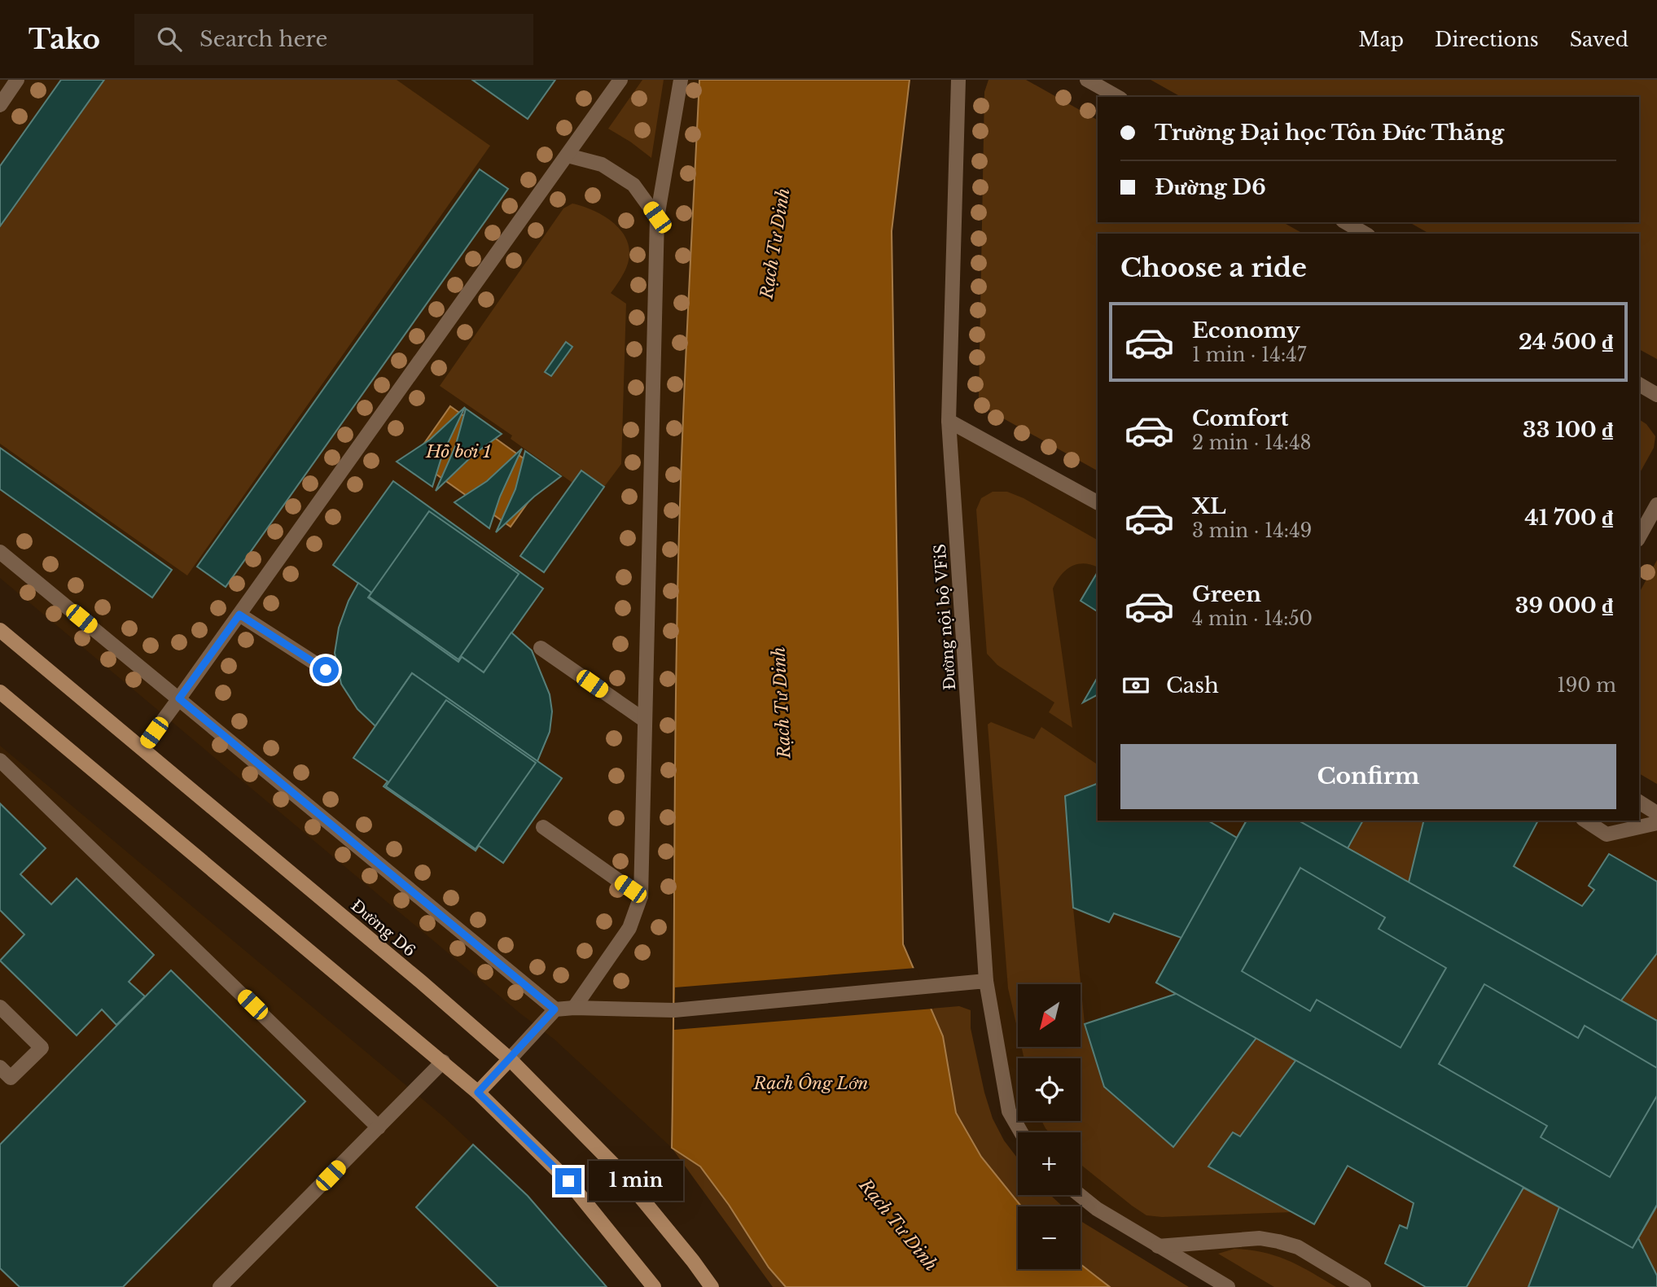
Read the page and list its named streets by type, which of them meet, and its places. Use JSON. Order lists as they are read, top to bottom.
{
  "streets": {
    "street": ["Đường D6"],
    "lane": ["Đường nội bộ VFiS"]
  },
  "water": ["Rạch Tư Dinh", "Hồ bơi 1", "Rạch Ông Lớn"],
  "north": "bottom left",
  "page": {
    "header": "Tako",
    "search": "Search here",
    "nav": ["Map", "Directions", "Saved"],
    "banner": ["Trường Đại học Tôn Đức Thắng", "Đường D6"],
    "heading": "Choose a ride",
    "list": [
      {
        "name": "Economy",
        "note": "1 min · 14:47",
        "value": "24 500 ₫"
      },
      {
        "name": "Comfort",
        "note": "2 min · 14:48",
        "value": "33 100 ₫"
      },
      {
        "name": "XL",
        "note": "3 min · 14:49",
        "value": "41 700 ₫"
      },
      {
        "name": "Green",
        "note": "4 min · 14:50",
        "value": "39 000 ₫"
      }
    ],
    "pay": ["Cash", "190 m"],
    "buttons": "Confirm",
    "map_buttons": ["+", "−"],
    "bubble": "1 min"
  }
}
